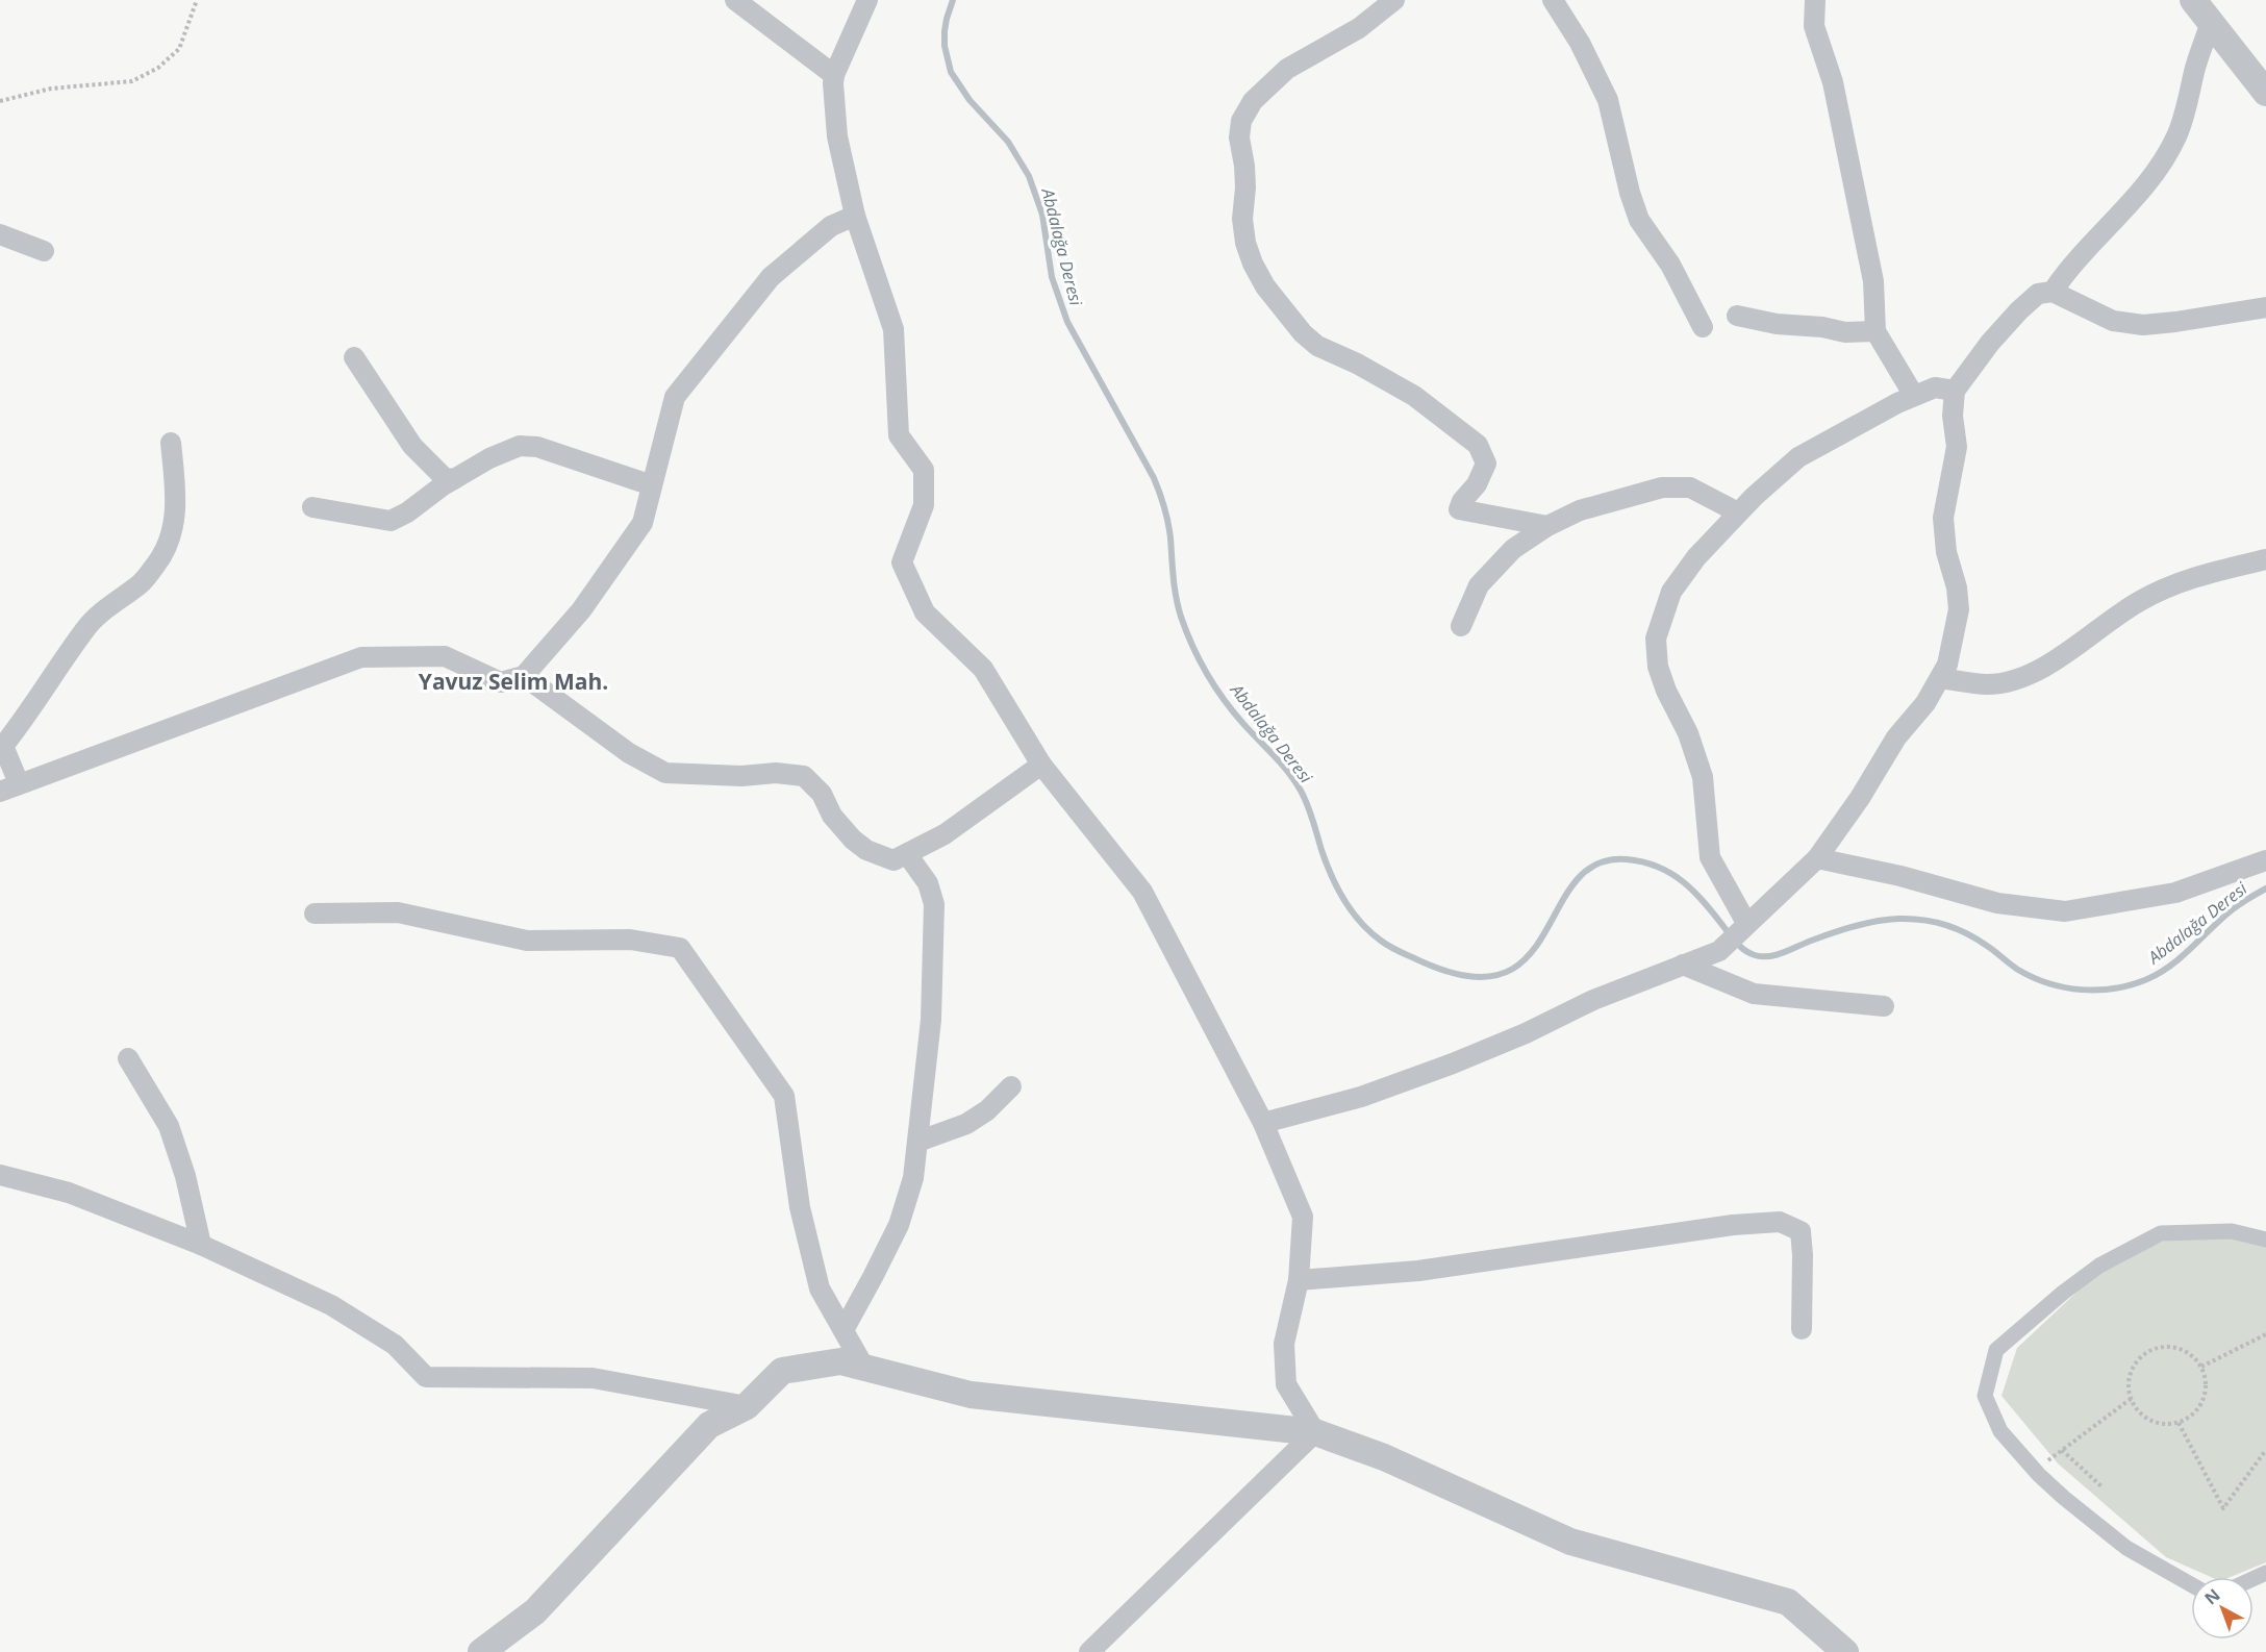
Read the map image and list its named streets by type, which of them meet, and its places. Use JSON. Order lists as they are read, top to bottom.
{
  "districts": ["Yavuz Selim Mah."],
  "water": ["Abdalağa Deresi"],
  "north": "top left"
}
